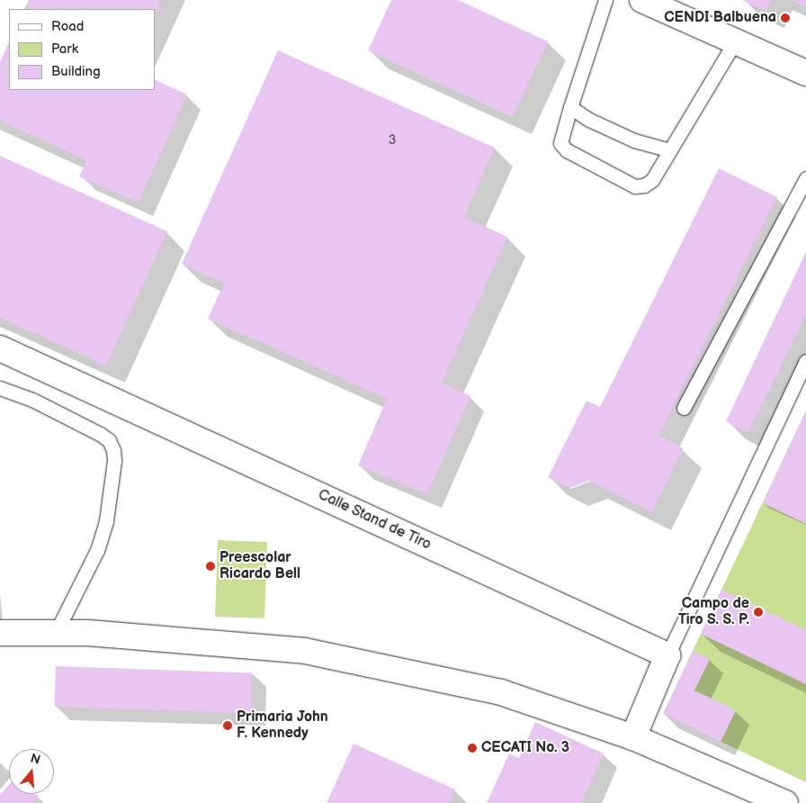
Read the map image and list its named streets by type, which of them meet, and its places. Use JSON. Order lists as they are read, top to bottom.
{
  "streets": {
    "street": ["Calle Stand de Tiro"]
  },
  "places": [
    "CENDI Balbuena",
    "Preescolar Ricardo Bell",
    "Campo de Tiro S. S. P.",
    "Primaria John F. Kennedy",
    "CECATI No. 3"
  ],
  "house_numbers": ["3"],
  "legend": ["Road", "Park", "Building"],
  "north": "top"
}
